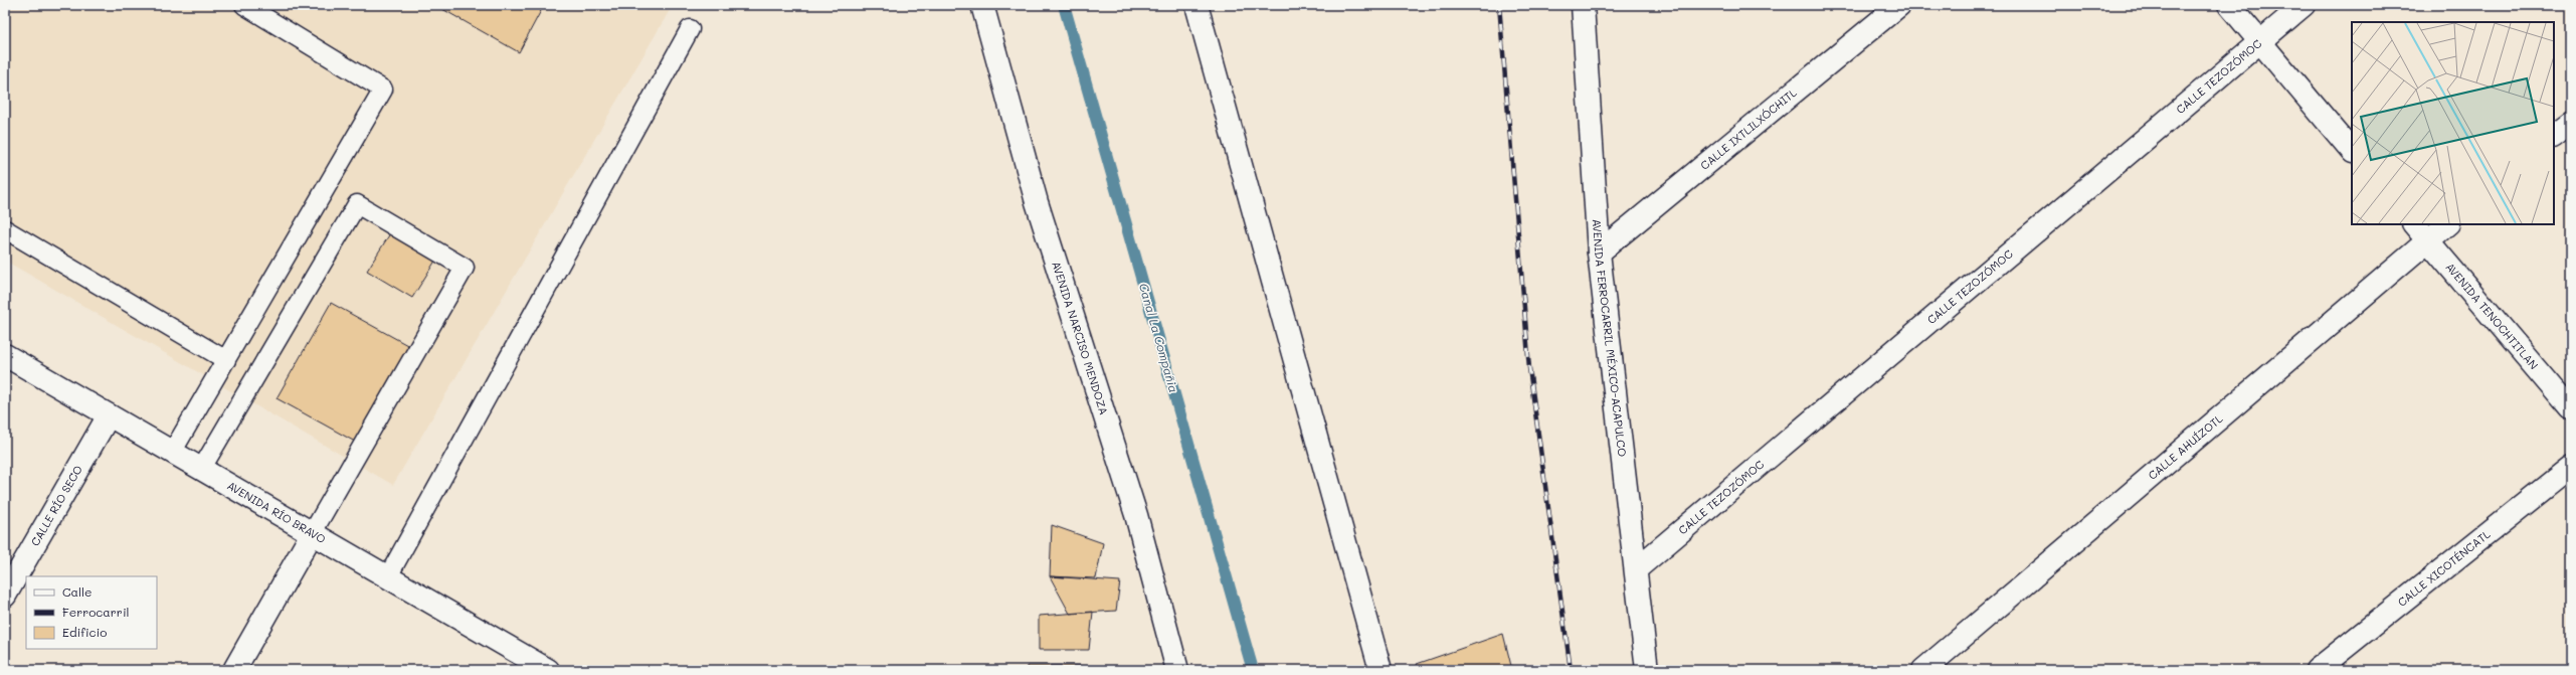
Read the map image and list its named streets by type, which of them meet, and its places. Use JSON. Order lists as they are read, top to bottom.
{
  "streets": {
    "street": [
      "CALLE TEZOZÓMOC",
      "CALLE IXTLILXÓCHITL",
      "AVENIDA TENOCHTITLAN",
      "AVENIDA NARCISO MENDOZA",
      "AVENIDA FERROCARRIL MÉXICO-ACAPULCO",
      "CALLE AHUÍZOTL",
      "CALLE RÍO SECO",
      "AVENIDA RÍO BRAVO",
      "CALLE XICOTÉNCATL"
    ]
  },
  "crossings": [
    ["CALLE TEZOZÓMOC", "AVENIDA FERROCARRIL MÉXICO-ACAPULCO"],
    ["CALLE IXTLILXÓCHITL", "AVENIDA FERROCARRIL MÉXICO-ACAPULCO"],
    ["AVENIDA TENOCHTITLAN", "CALLE AHUÍZOTL"],
    ["CALLE RÍO SECO", "AVENIDA RÍO BRAVO"]
  ],
  "water": ["Canal La Compañia"],
  "legend": ["Calle", "Ferrocarril", "Edificio"]
}
